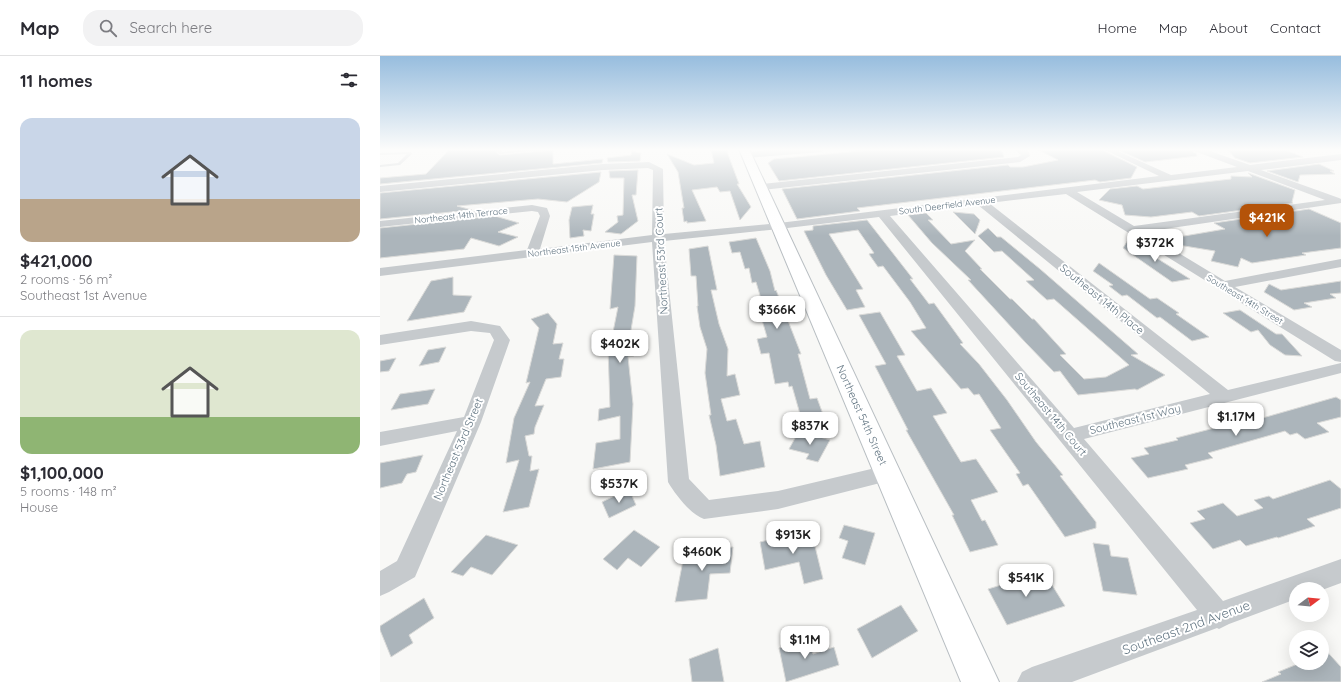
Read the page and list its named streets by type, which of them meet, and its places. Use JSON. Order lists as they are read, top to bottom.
{
  "streets": {
    "street": [
      "South Deerfield Avenue",
      "Northeast 14th Terrace",
      "Northeast 15th Avenue",
      "Northeast 53rd Court",
      "Southeast 14th Place",
      "Southeast 14th Street",
      "Southeast 14th Court",
      "Northeast 54th Street",
      "Southeast 1st Way",
      "Northeast 53rd Street",
      "Southeast 2nd Avenue"
    ]
  },
  "crossings": [
    ["South Deerfield Avenue", "Northeast 15th Avenue"],
    ["South Deerfield Avenue", "Southeast 14th Place"],
    ["South Deerfield Avenue", "Southeast 14th Street"],
    ["South Deerfield Avenue", "Southeast 14th Court"],
    ["South Deerfield Avenue", "Northeast 54th Street"],
    ["Northeast 14th Terrace", "Northeast 15th Avenue"],
    ["Northeast 15th Avenue", "Northeast 53rd Court"],
    ["Northeast 15th Avenue", "Northeast 54th Street"],
    ["Northeast 53rd Court", "Northeast 54th Street"],
    ["Southeast 14th Place", "Southeast 1st Way"],
    ["Southeast 14th Court", "Southeast 1st Way"],
    ["Southeast 14th Court", "Southeast 2nd Avenue"]
  ],
  "north": "right",
  "page": {
    "header": "Map",
    "search": "Search here",
    "nav": [
      "Home",
      "Map",
      "About",
      "Contact"
    ],
    "heading": "11 homes",
    "list": [
      {
        "name": "$421,000",
        "note": "2 rooms · 56 m² · Southeast 1st Avenue"
      },
      {
        "name": "$1,100,000",
        "note": "5 rooms · 148 m² · House"
      }
    ],
    "price": [
      "$421K",
      "$372K",
      "$366K",
      "$402K",
      "$1.17M",
      "$837K",
      "$537K",
      "$913K",
      "$460K",
      "$541K",
      "$1.1M"
    ]
  }
}
